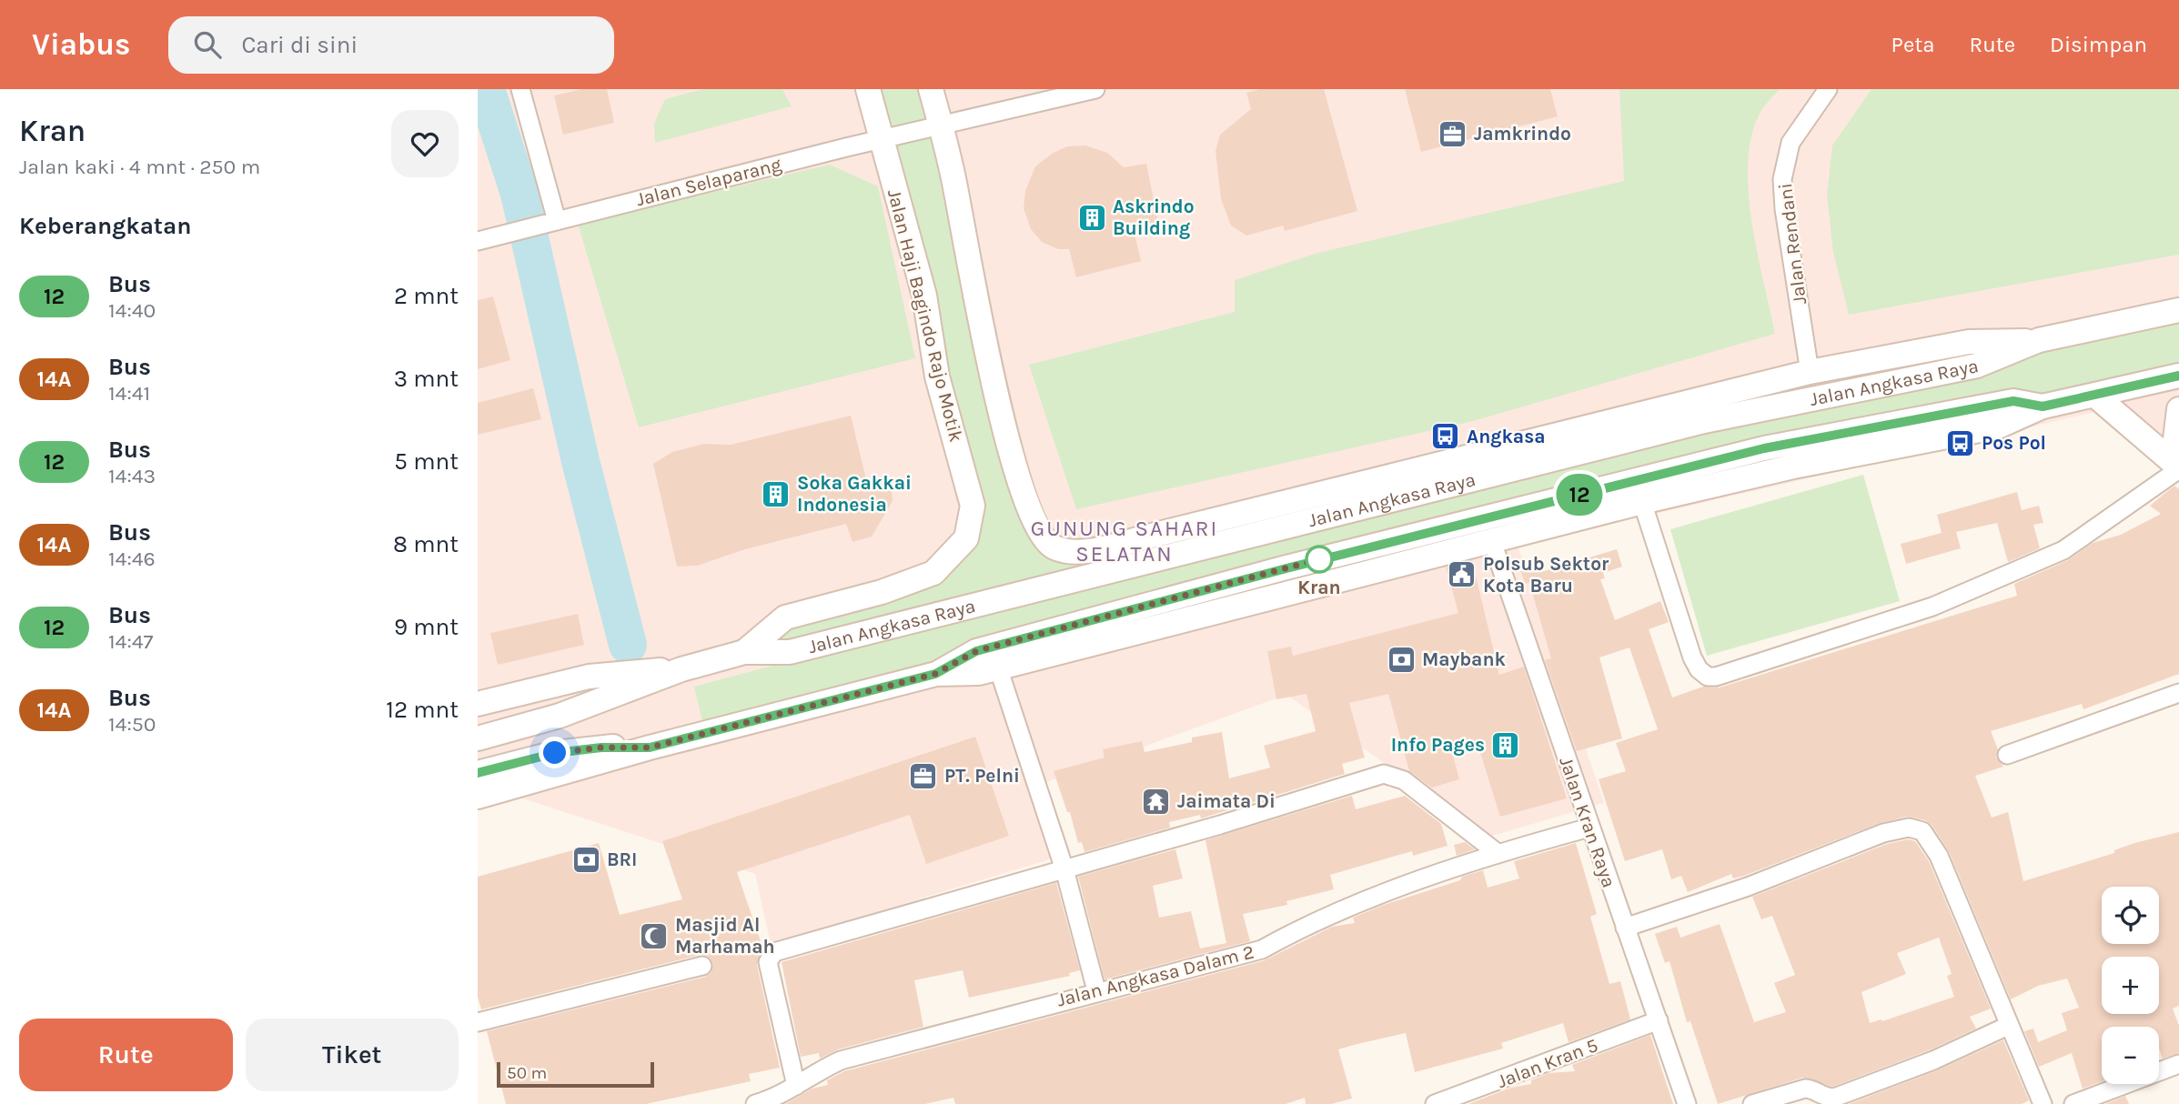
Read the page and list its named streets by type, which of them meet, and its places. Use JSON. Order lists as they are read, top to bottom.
{
  "streets": {
    "main road": ["Jalan Haji Bagindo Rajo Motik", "Jalan Angkasa Raya"],
    "street": [
      "Jalan Selaparang",
      "Jalan Rendani",
      "Jalan Kran Raya",
      "Jalan Angkasa Dalam 2",
      "Jalan Kran 5"
    ]
  },
  "crossings": [
    ["Jalan Selaparang", "Jalan Haji Bagindo Rajo Motik"],
    ["Jalan Selaparang", "Jalan Angkasa Raya"],
    ["Jalan Rendani", "Jalan Angkasa Raya"],
    ["Jalan Haji Bagindo Rajo Motik", "Jalan Angkasa Raya"],
    ["Jalan Angkasa Raya", "Jalan Kran Raya"],
    ["Jalan Kran Raya", "Jalan Angkasa Dalam 2"],
    ["Jalan Kran Raya", "Jalan Kran 5"]
  ],
  "districts": ["GUNUNG SAHARI SELATAN"],
  "places": {
    "office": ["Jamkrindo", "PT. Pelni"],
    "building": ["Askrindo Building", "Soka Gakkai Indonesia", "Info Pages"],
    "bus stop": ["Angkasa", "Pos Pol"],
    "other": ["Kran"],
    "public building": ["Polsub Sektor Kota Baru"],
    "bank": ["Maybank", "BRI"],
    "temple": ["Jaimata Di"],
    "mosque": ["Masjid Al Marhamah"]
  },
  "lines": ["bus line 12"],
  "scale_bar": "50 m",
  "page": {
    "header": "Viabus",
    "search": "Cari di sini",
    "nav": ["Peta", "Rute", "Disimpan"],
    "heading": [
      ["Kran", "Jalan kaki · 4 mnt · 250 m"],
      "Keberangkatan"
    ],
    "on_map": "12",
    "list": [
      {
        "mark": "12",
        "name": "Bus",
        "note": "14:40",
        "value": "2 mnt"
      },
      {
        "mark": "14A",
        "name": "Bus",
        "note": "14:41",
        "value": "3 mnt"
      },
      {
        "mark": "12",
        "name": "Bus",
        "note": "14:43",
        "value": "5 mnt"
      },
      {
        "mark": "14A",
        "name": "Bus",
        "note": "14:46",
        "value": "8 mnt"
      },
      {
        "mark": "12",
        "name": "Bus",
        "note": "14:47",
        "value": "9 mnt"
      },
      {
        "mark": "14A",
        "name": "Bus",
        "note": "14:50",
        "value": "12 mnt"
      }
    ],
    "map_buttons": ["+", "−"],
    "buttons": ["Rute", "Tiket"],
    "scale": "50 m"
  }
}
